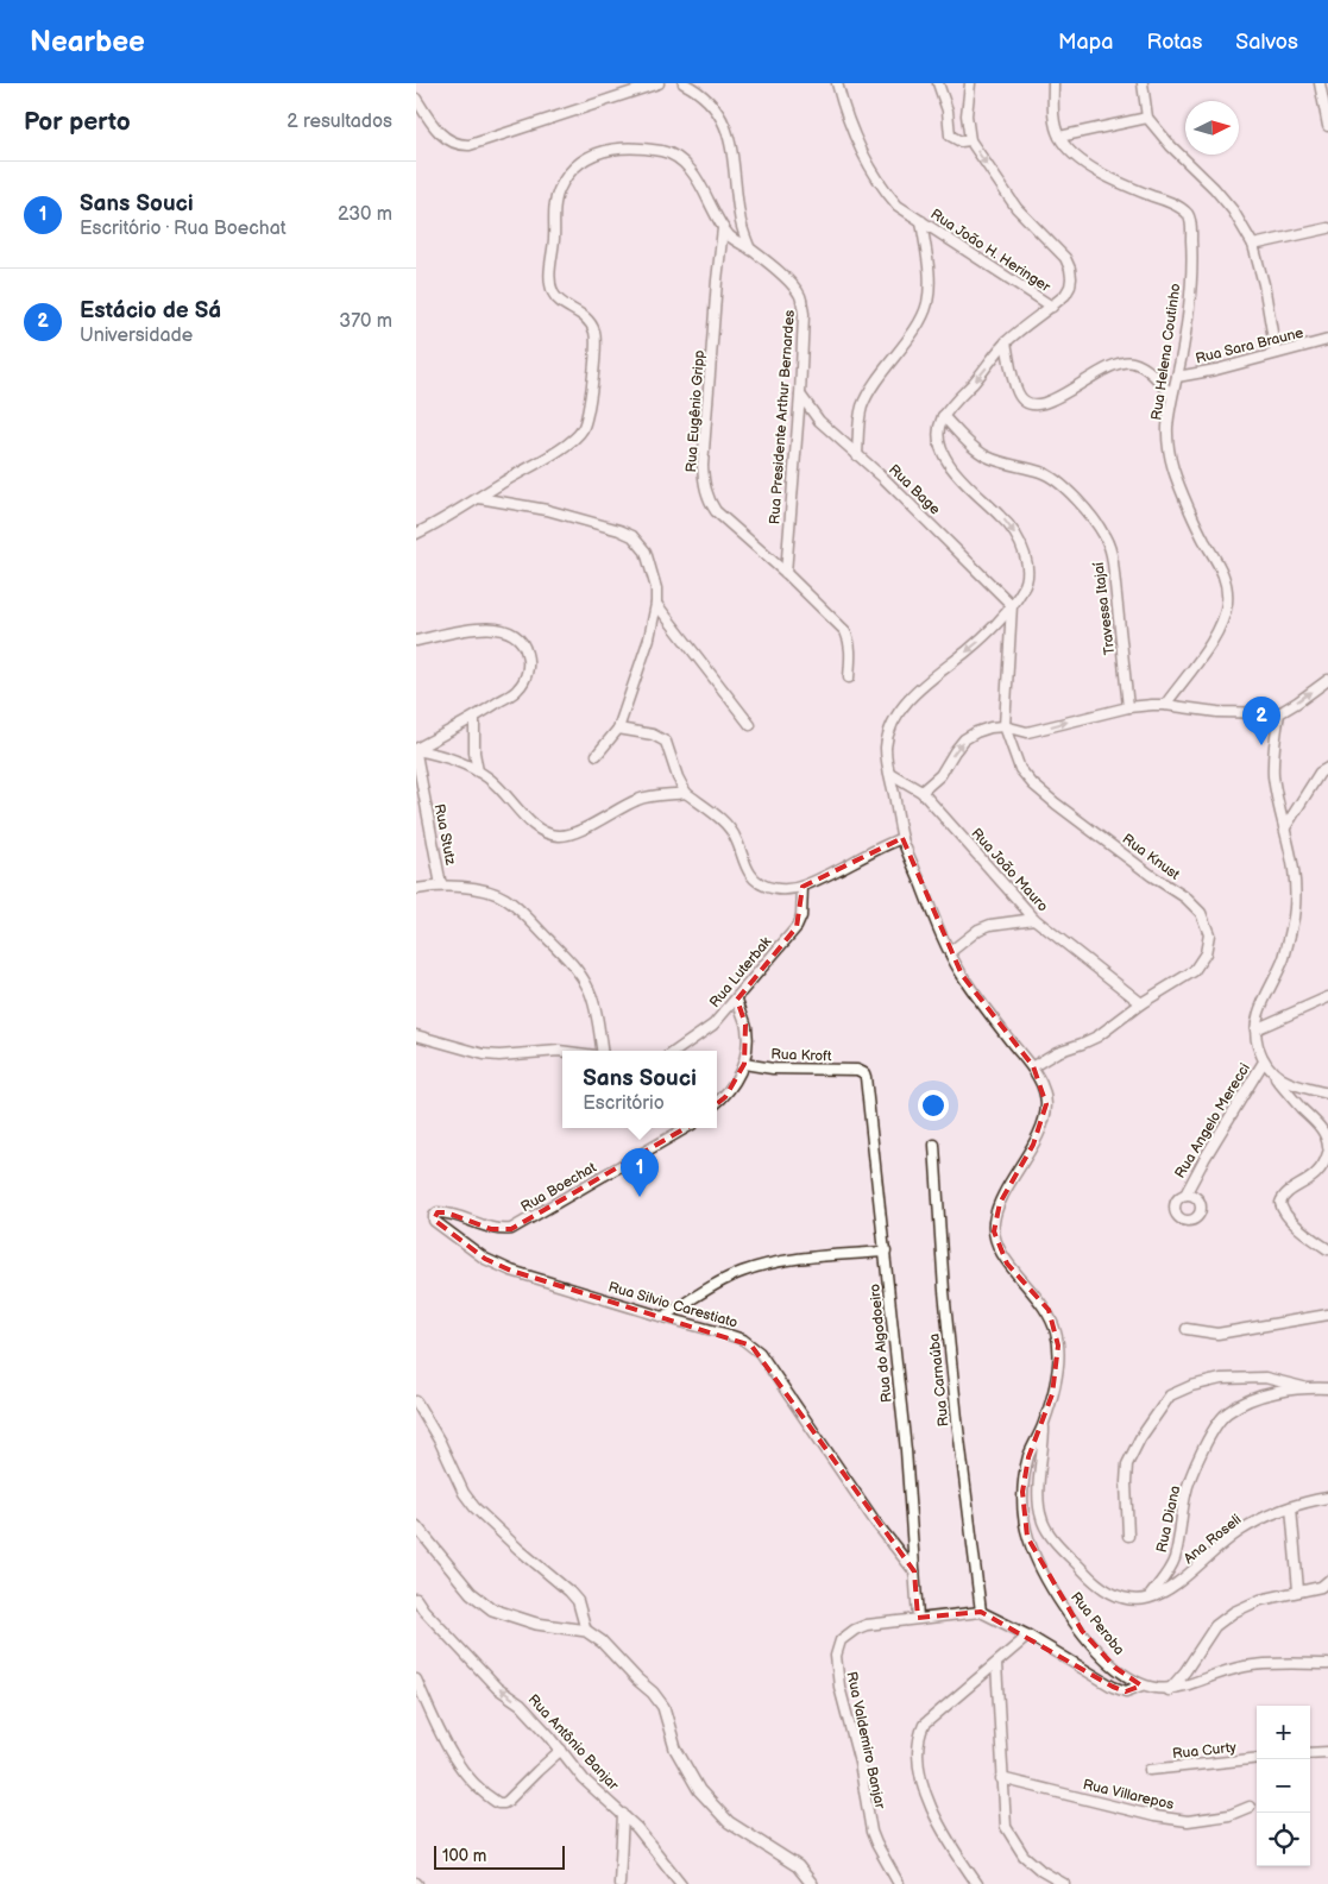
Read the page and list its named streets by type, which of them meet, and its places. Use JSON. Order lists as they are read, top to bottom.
{
  "streets": {
    "street": [
      "Rua João H. Heringer",
      "Rua Sara Braune",
      "Rua Helena Coutinho",
      "Rua Eugênio Gripp",
      "Rua Presidente Arthur Bernardes",
      "Rua Bage",
      "Travessa Itajaí",
      "Rua Stutz",
      "Rua Knust",
      "Rua João Mauro",
      "Rua Luterbak",
      "Rua Kroft",
      "Rua Angelo Merecci",
      "Rua Boechat",
      "Rua Silvio Carestiato",
      "Rua do Algodoeiro",
      "Rua Carnaúba",
      "Rua Diana",
      "Ana Roseli",
      "Rua Peroba",
      "Rua Valdemiro Banjar",
      "Rua Antônio Banjar",
      "Rua Curty",
      "Rua Villarepos"
    ]
  },
  "crossings": [
    ["Rua Sara Braune", "Rua Helena Coutinho"],
    ["Rua Eugênio Gripp", "Rua Presidente Arthur Bernardes"],
    ["Rua Presidente Arthur Bernardes", "Rua Bage"],
    ["Rua Bage", "Rua Knust"],
    ["Rua Knust", "Rua João Mauro"],
    ["Rua Kroft", "Rua do Algodoeiro"],
    ["Rua Boechat", "Rua Silvio Carestiato"],
    ["Rua Silvio Carestiato", "Rua do Algodoeiro"],
    ["Rua do Algodoeiro", "Rua Valdemiro Banjar"],
    ["Rua Carnaúba", "Rua Valdemiro Banjar"],
    ["Rua Diana", "Ana Roseli"]
  ],
  "scale_bar": "100 m",
  "north": "right",
  "page": {
    "header": "Nearbee",
    "nav": ["Mapa", "Rotas", "Salvos"],
    "heading": ["Por perto", "2 resultados"],
    "list": [
      {
        "mark": "1",
        "name": "Sans Souci",
        "note": "Escritório · Rua Boechat",
        "value": "230 m"
      },
      {
        "mark": "2",
        "name": "Estácio de Sá",
        "note": "Universidade",
        "value": "370 m"
      }
    ],
    "pins": ["2", "1"],
    "popup": ["Sans Souci", "Escritório"],
    "map_buttons": ["+", "−"],
    "scale": "100 m"
  }
}
